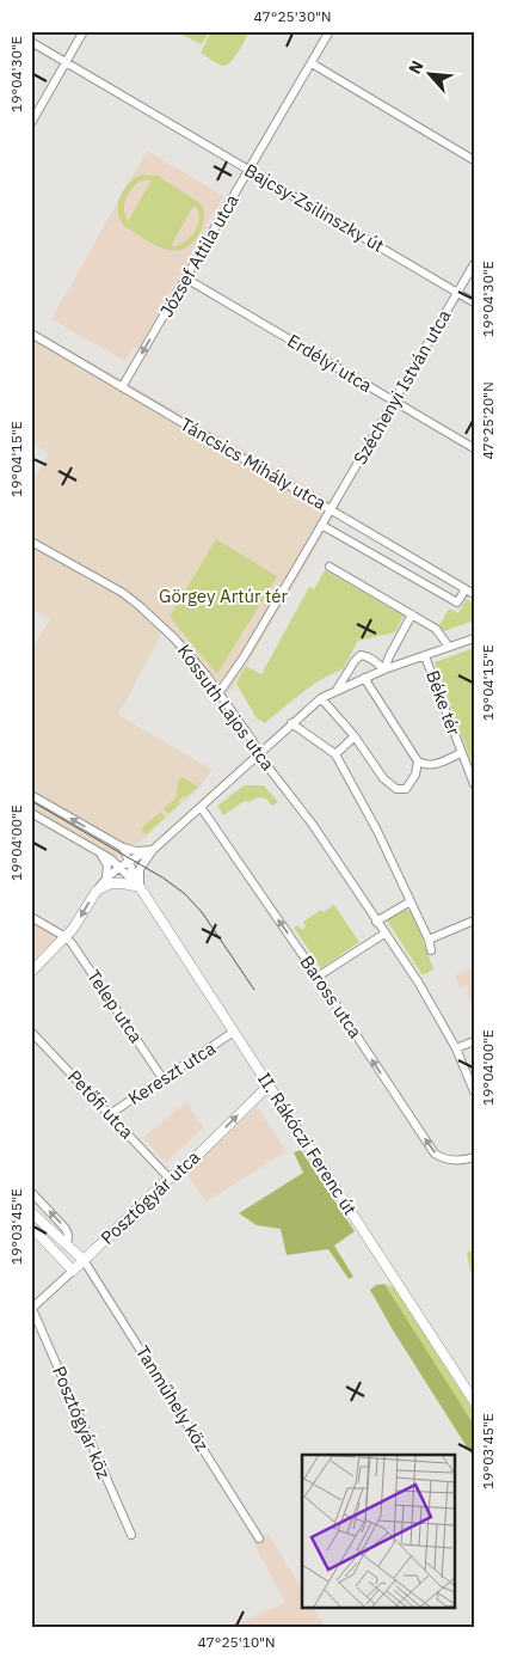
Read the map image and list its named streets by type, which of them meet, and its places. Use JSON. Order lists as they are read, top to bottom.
{
  "streets": {
    "main road": ["II. Rákóczi Ferenc út", "Posztógyár utca"],
    "street": [
      "Bajcsy-Zsilinszky út",
      "József Attila utca",
      "Erdélyi utca",
      "Széchenyi István utca",
      "Táncsics Mihály utca",
      "Béke tér",
      "Kossuth Lajos utca",
      "Baross utca",
      "Telep utca",
      "Kereszt utca",
      "Petőfi utca",
      "Tanműhely köz",
      "Posztógyár köz"
    ]
  },
  "crossings": [
    ["Bajcsy-Zsilinszky út", "József Attila utca"],
    ["Bajcsy-Zsilinszky út", "Széchenyi István utca"],
    ["József Attila utca", "Erdélyi utca"],
    ["József Attila utca", "Táncsics Mihály utca"],
    ["Erdélyi utca", "Széchenyi István utca"],
    ["Széchenyi István utca", "Táncsics Mihály utca"],
    ["Telep utca", "Kereszt utca"],
    ["Kereszt utca", "Petőfi utca"],
    ["Kereszt utca", "II. Rákóczi Ferenc út"],
    ["Petőfi utca", "Posztógyár utca"],
    ["II. Rákóczi Ferenc út", "Posztógyár utca"],
    ["Posztógyár utca", "Tanműhely köz"],
    ["Posztógyár utca", "Posztógyár köz"]
  ],
  "one_way": ["Baross utca", "Posztógyár utca"],
  "parks": ["Görgey Artúr tér"],
  "north": "top left",
  "coordinates": [
    "47°25'30\"N",
    "19°04'30\"E",
    "47°25'20\"N",
    "19°04'15\"E",
    "19°04'00\"E",
    "19°03'45\"E",
    "47°25'10\"N"
  ]
}
